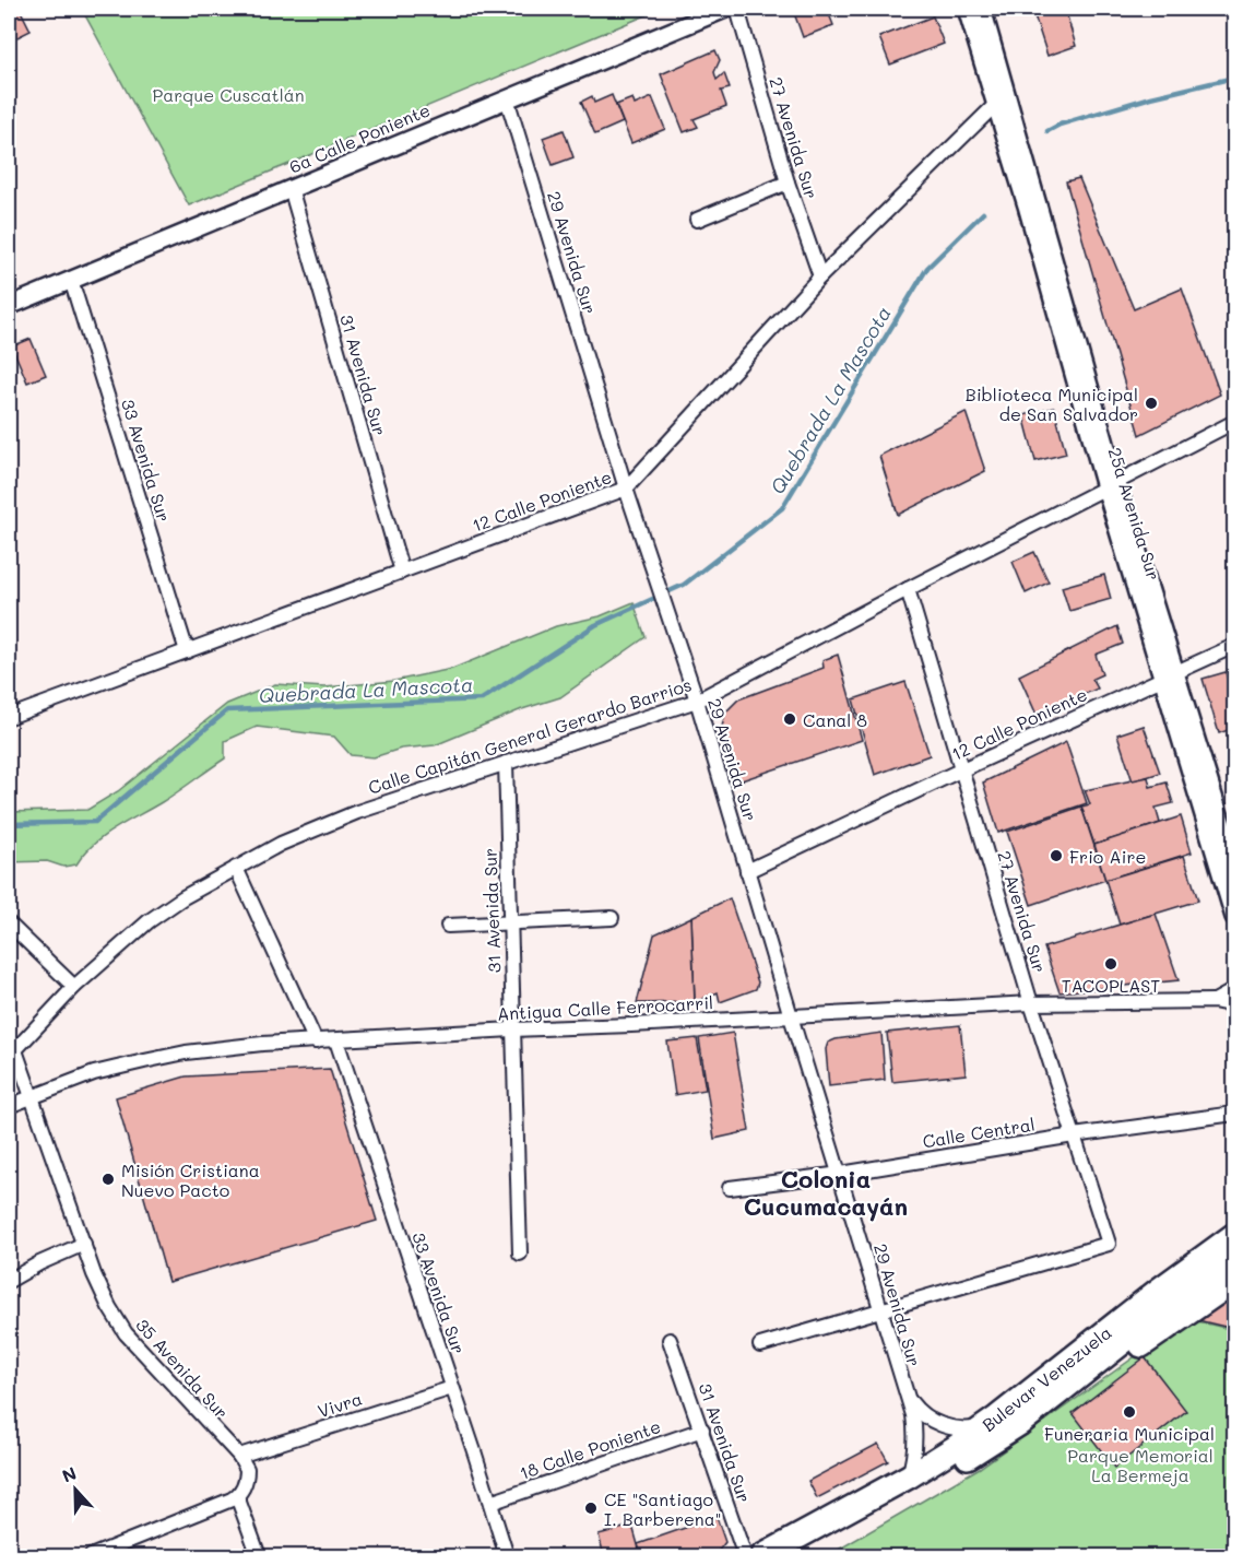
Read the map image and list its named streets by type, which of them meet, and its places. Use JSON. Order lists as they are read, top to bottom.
{
  "streets": {
    "highway": ["Bulevar Venezuela"],
    "street": [
      "6a Calle Poniente",
      "27 Avenida Sur",
      "29 Avenida Sur",
      "31 Avenida Sur",
      "33 Avenida Sur",
      "12 Calle Poniente",
      "25a Avenida Sur",
      "Calle Capitán General Gerardo Barrios",
      "Antigua Calle Ferrocarril",
      "Calle Central",
      "35 Avenida Sur",
      "Vivra",
      "18 Calle Poniente"
    ]
  },
  "crossings": [
    ["6a Calle Poniente", "29 Avenida Sur"],
    ["6a Calle Poniente", "31 Avenida Sur"],
    ["6a Calle Poniente", "33 Avenida Sur"],
    ["27 Avenida Sur", "29 Avenida Sur"],
    ["27 Avenida Sur", "12 Calle Poniente"],
    ["27 Avenida Sur", "Calle Capitán General Gerardo Barrios"],
    ["27 Avenida Sur", "Antigua Calle Ferrocarril"],
    ["27 Avenida Sur", "Calle Central"],
    ["29 Avenida Sur", "12 Calle Poniente"],
    ["29 Avenida Sur", "Calle Capitán General Gerardo Barrios"],
    ["29 Avenida Sur", "Antigua Calle Ferrocarril"],
    ["29 Avenida Sur", "Calle Central"],
    ["29 Avenida Sur", "Bulevar Venezuela"],
    ["31 Avenida Sur", "12 Calle Poniente"],
    ["31 Avenida Sur", "Calle Capitán General Gerardo Barrios"],
    ["31 Avenida Sur", "Antigua Calle Ferrocarril"],
    ["31 Avenida Sur", "18 Calle Poniente"],
    ["33 Avenida Sur", "12 Calle Poniente"],
    ["33 Avenida Sur", "Antigua Calle Ferrocarril"],
    ["33 Avenida Sur", "Vivra"],
    ["33 Avenida Sur", "18 Calle Poniente"],
    ["12 Calle Poniente", "25a Avenida Sur"],
    ["25a Avenida Sur", "Calle Capitán General Gerardo Barrios"],
    ["Calle Capitán General Gerardo Barrios", "35 Avenida Sur"],
    ["Antigua Calle Ferrocarril", "35 Avenida Sur"],
    ["35 Avenida Sur", "Vivra"]
  ],
  "districts": ["Colonia Cucumacayán"],
  "water": ["Quebrada La Mascota"],
  "parks": ["Parque Cuscatlán", "Parque Memorial La Bermeja"],
  "places": [
    "Biblioteca Municipal de San Salvador",
    "Canal 8",
    "Frio Aire",
    "TACOPLAST",
    "Misión Cristiana Nuevo Pacto",
    "Funeraria Municipal",
    "CE \"Santiago I. Barberena\""
  ],
  "north": "top"
}
